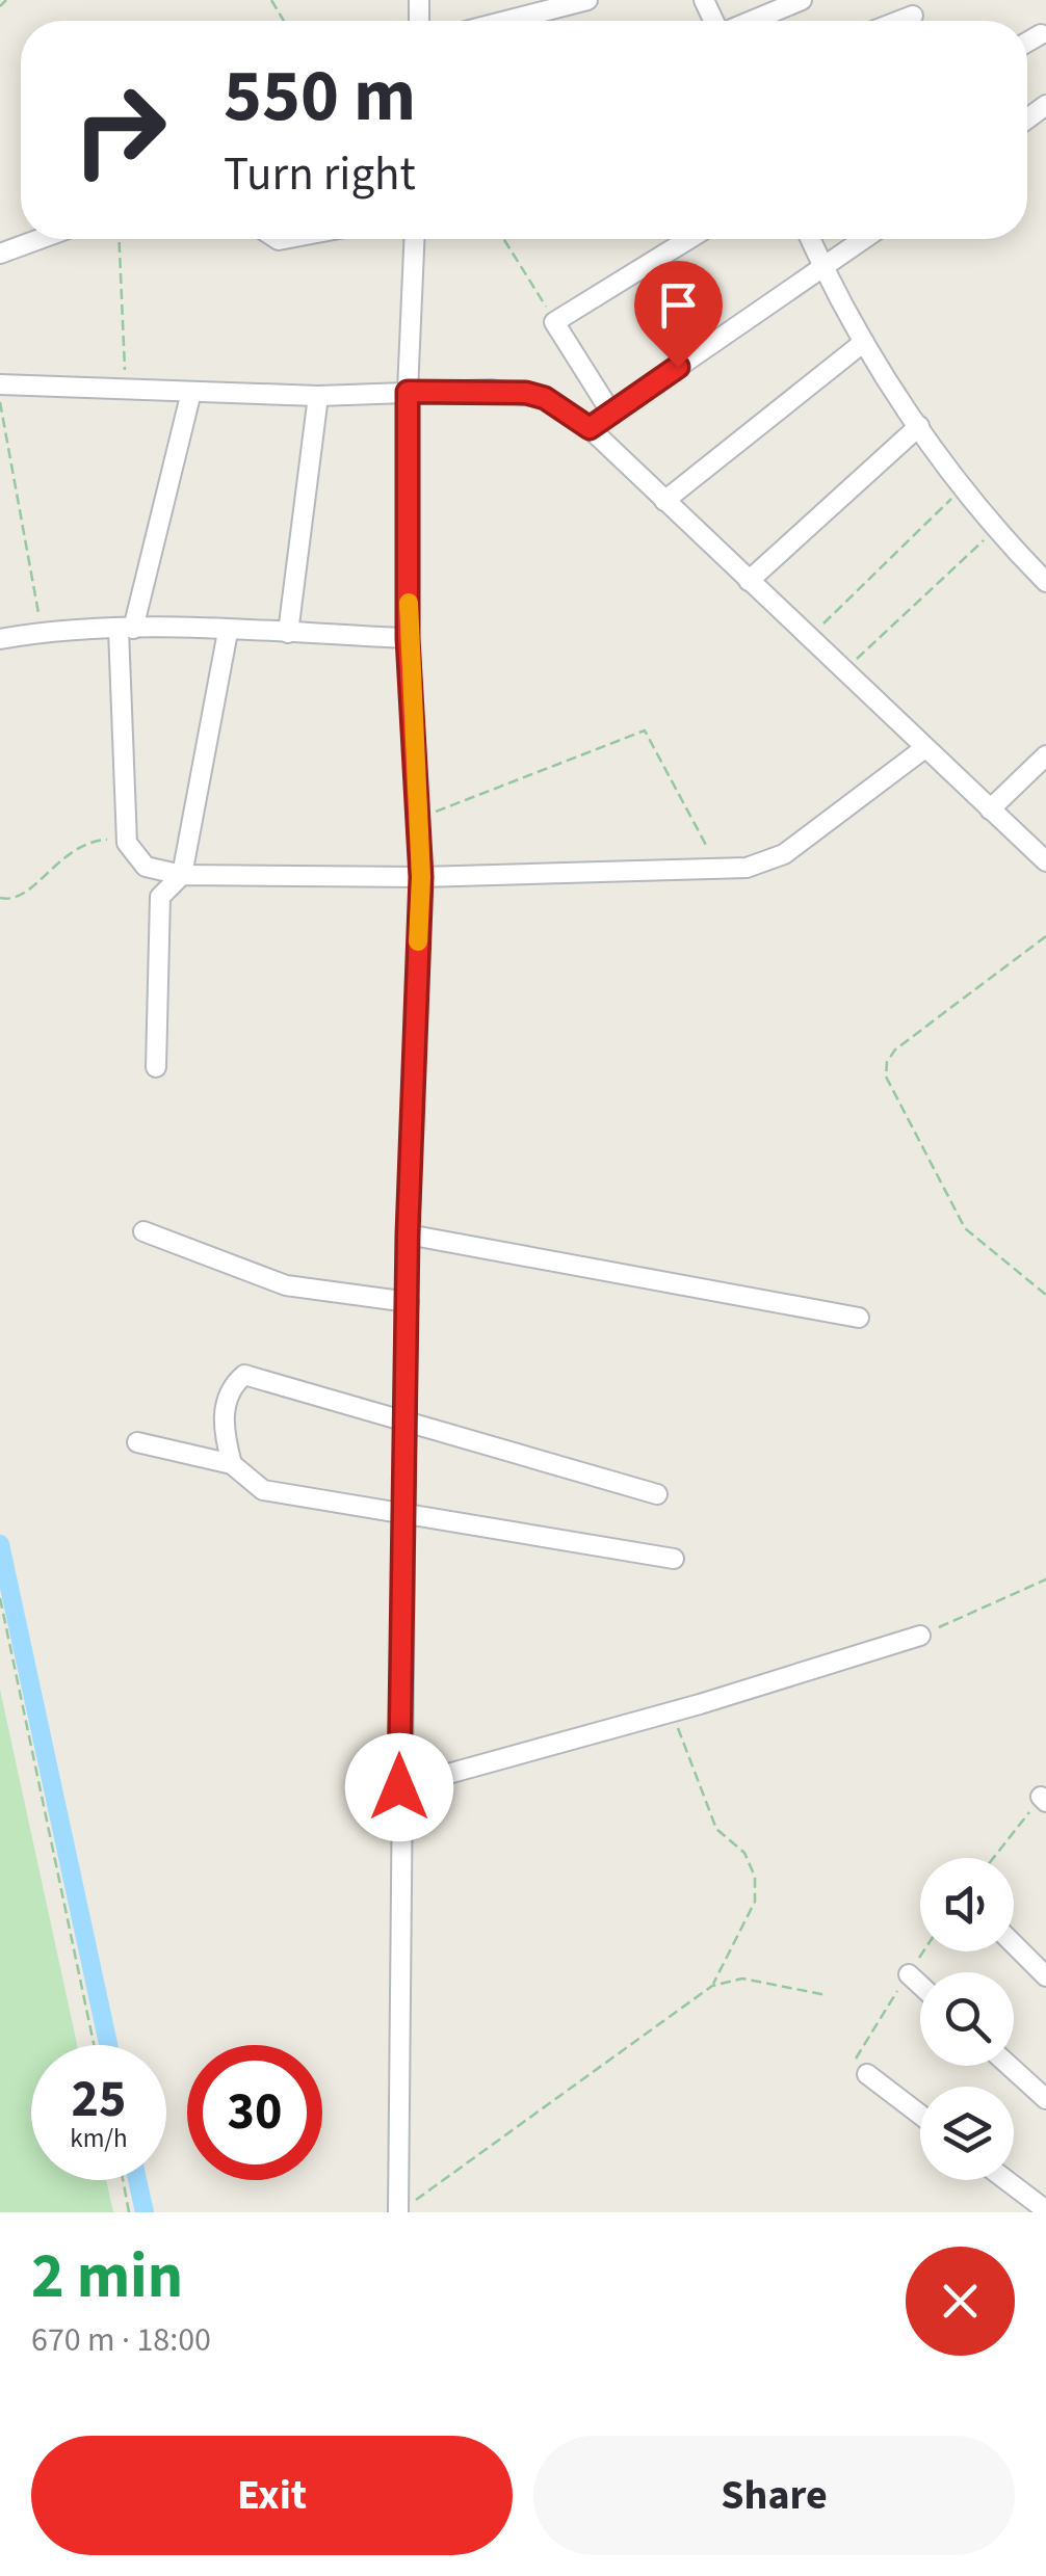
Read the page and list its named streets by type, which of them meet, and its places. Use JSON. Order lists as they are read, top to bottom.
{
  "page": {
    "turn": ["550 m", "Turn right"],
    "speed": "25 km/h",
    "limit": "30",
    "heading": ["2 min", "670 m · 18:00"],
    "buttons": ["Exit", "Share"]
  }
}
